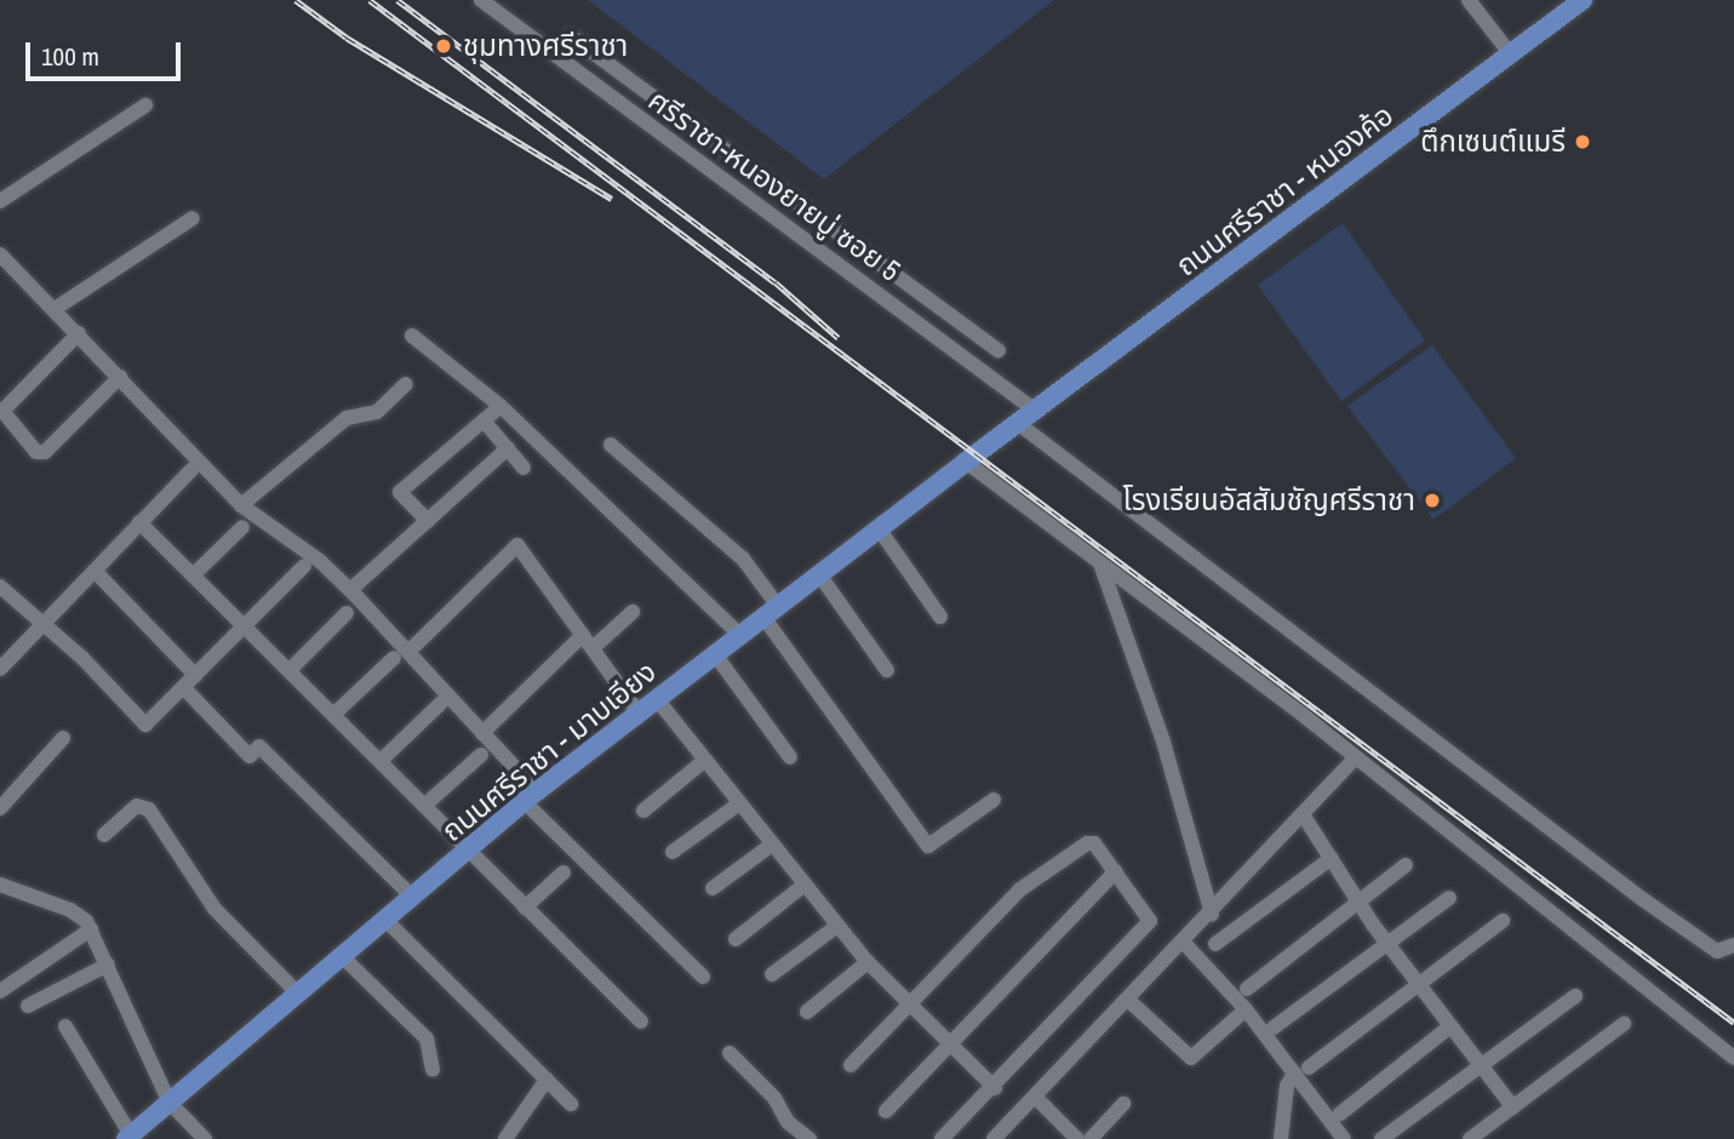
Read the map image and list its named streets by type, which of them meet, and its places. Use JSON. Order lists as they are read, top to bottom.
{
  "streets": {
    "main road": ["ถนนศรีราชา - หนองค้อ", "ถนนศรีราชา - มาบเอียง"],
    "street": ["ศรีราชา-หนองยายบู่ ซอย 5"]
  },
  "crossings": [
    ["ศรีราชา-หนองยายบู่ ซอย 5", "ถนนศรีราชา - หนองค้อ"],
    ["ถนนศรีราชา - หนองค้อ", "ถนนศรีราชา - มาบเอียง"]
  ],
  "places": ["ชุมทางศรีราชา", "ตึกเซนต์แมรี", "โรงเรียนอัสสัมชัญศรีราชา"],
  "scale_bar": "100 m"
}
